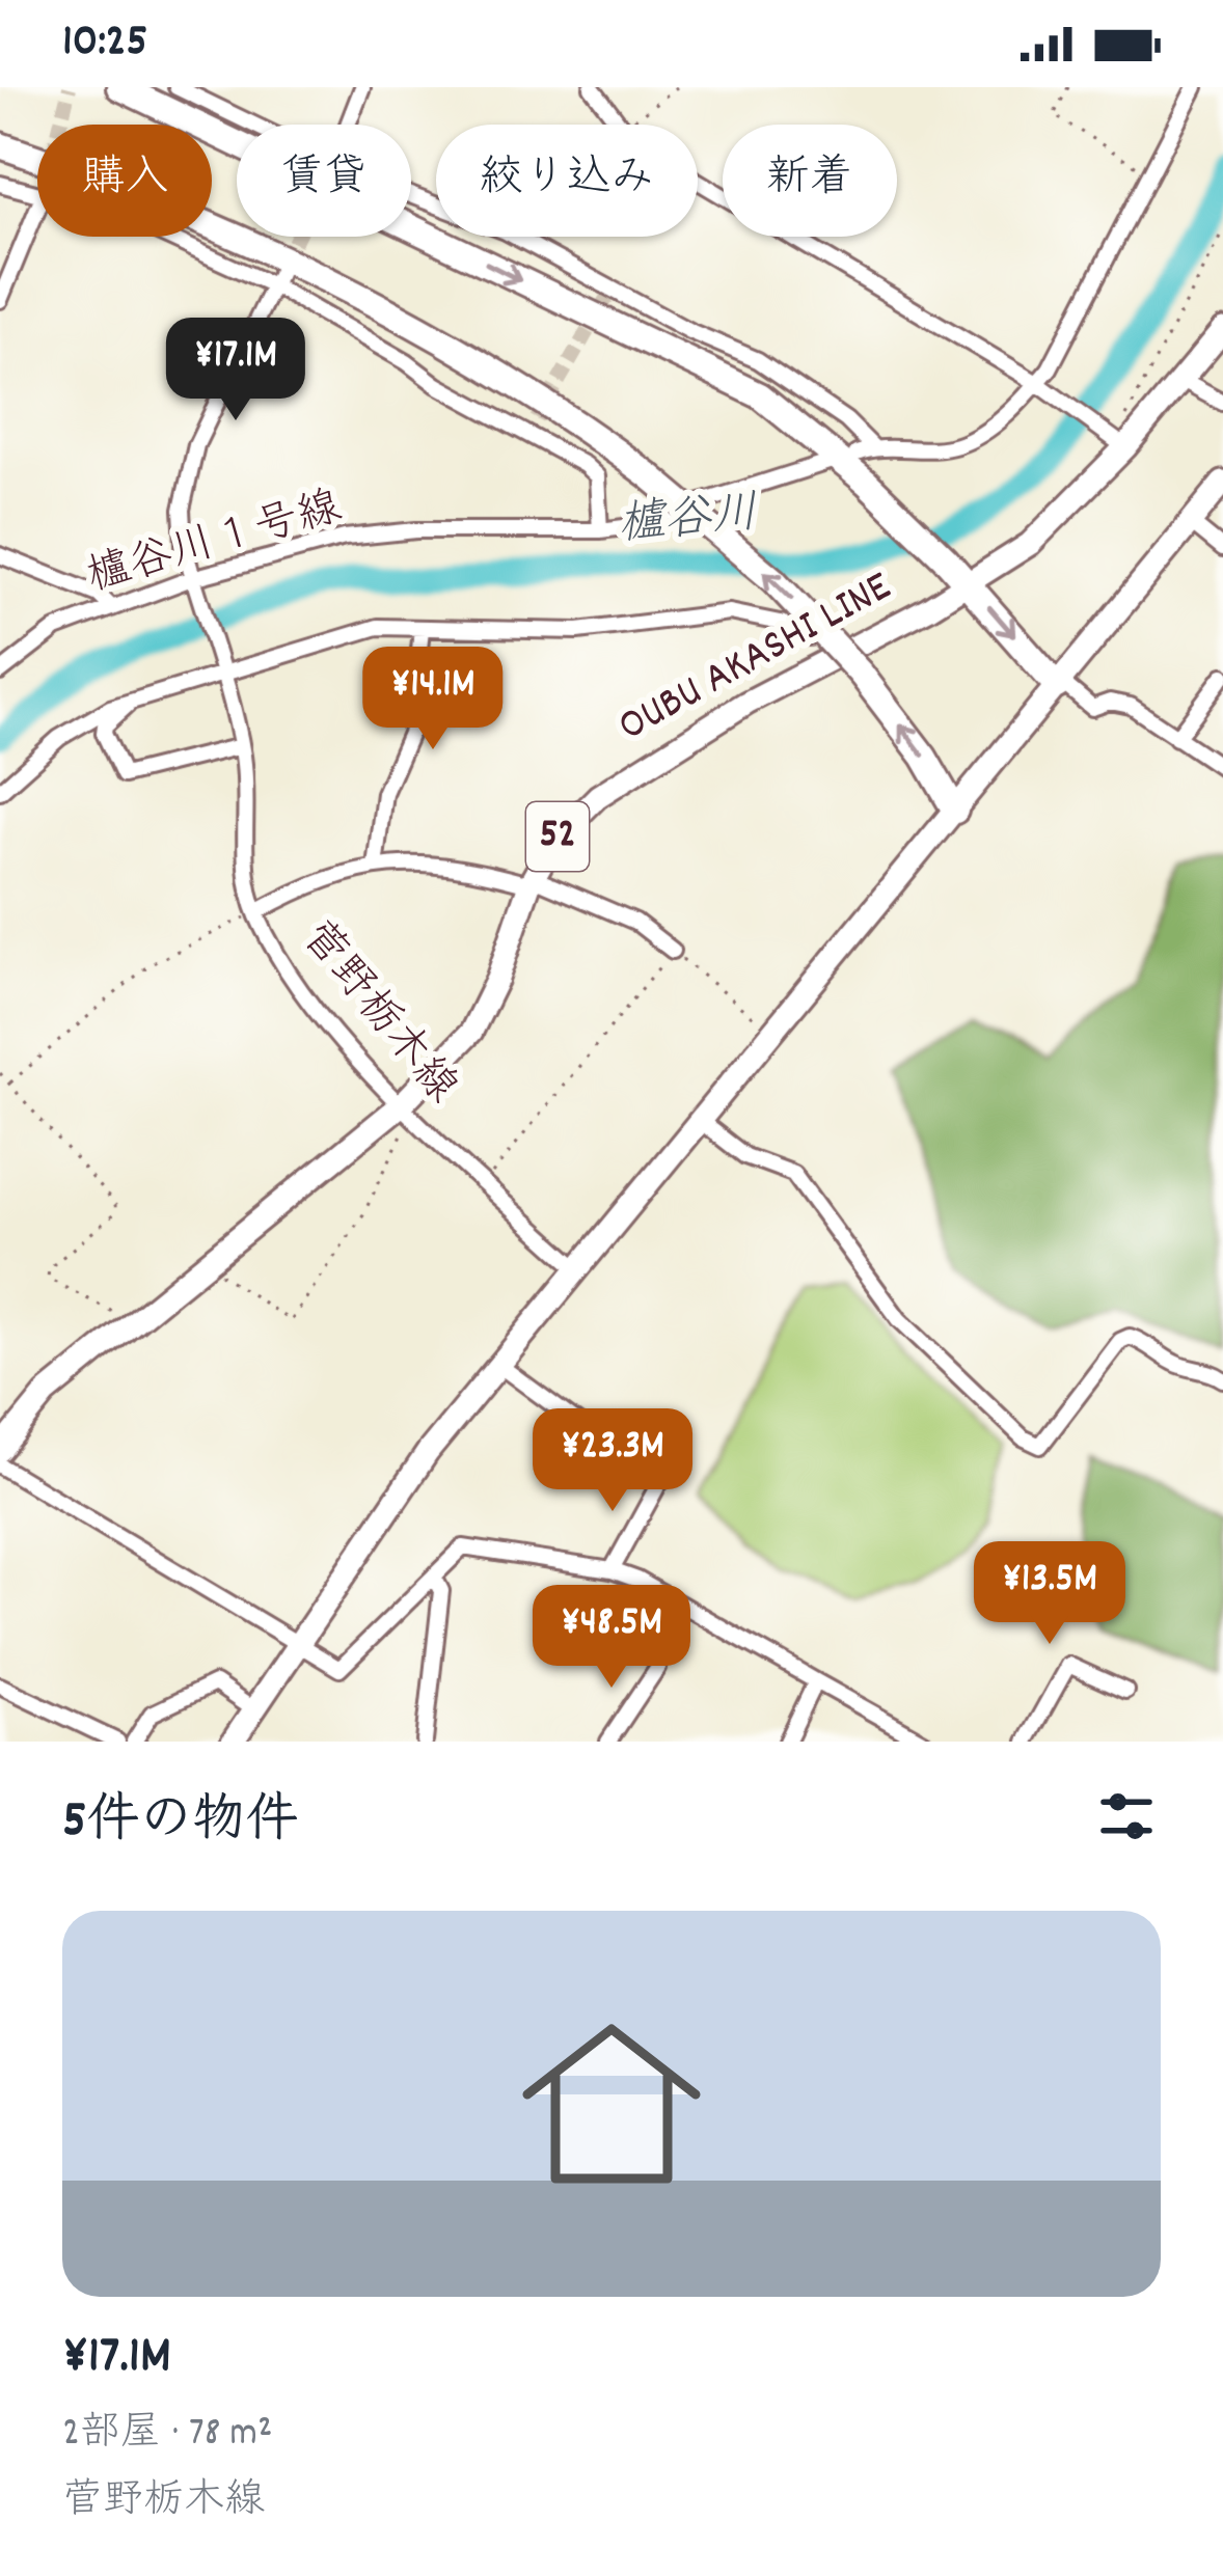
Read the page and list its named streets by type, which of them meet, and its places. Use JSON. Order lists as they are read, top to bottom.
{
  "streets": {
    "main road": ["OUBU AKASHI LINE", "52"],
    "street": ["櫨谷川１号線", "菅野栃木線"]
  },
  "crossings": [
    ["櫨谷川１号線", "菅野栃木線"],
    ["OUBU AKASHI LINE", "菅野栃木線"]
  ],
  "water": ["櫨谷川"],
  "page": {
    "status": "10:25",
    "chip": [
      "購入",
      "賃貸",
      "絞り込み",
      "新着"
    ],
    "price": [
      "¥17.1M",
      "¥14.1M",
      "¥23.3M",
      "¥13.5M",
      "¥48.5M"
    ],
    "heading": "5件の物件",
    "list": [
      {
        "name": "¥17.1M",
        "note": "2部屋 · 78 m² · 菅野栃木線"
      }
    ]
  }
}
